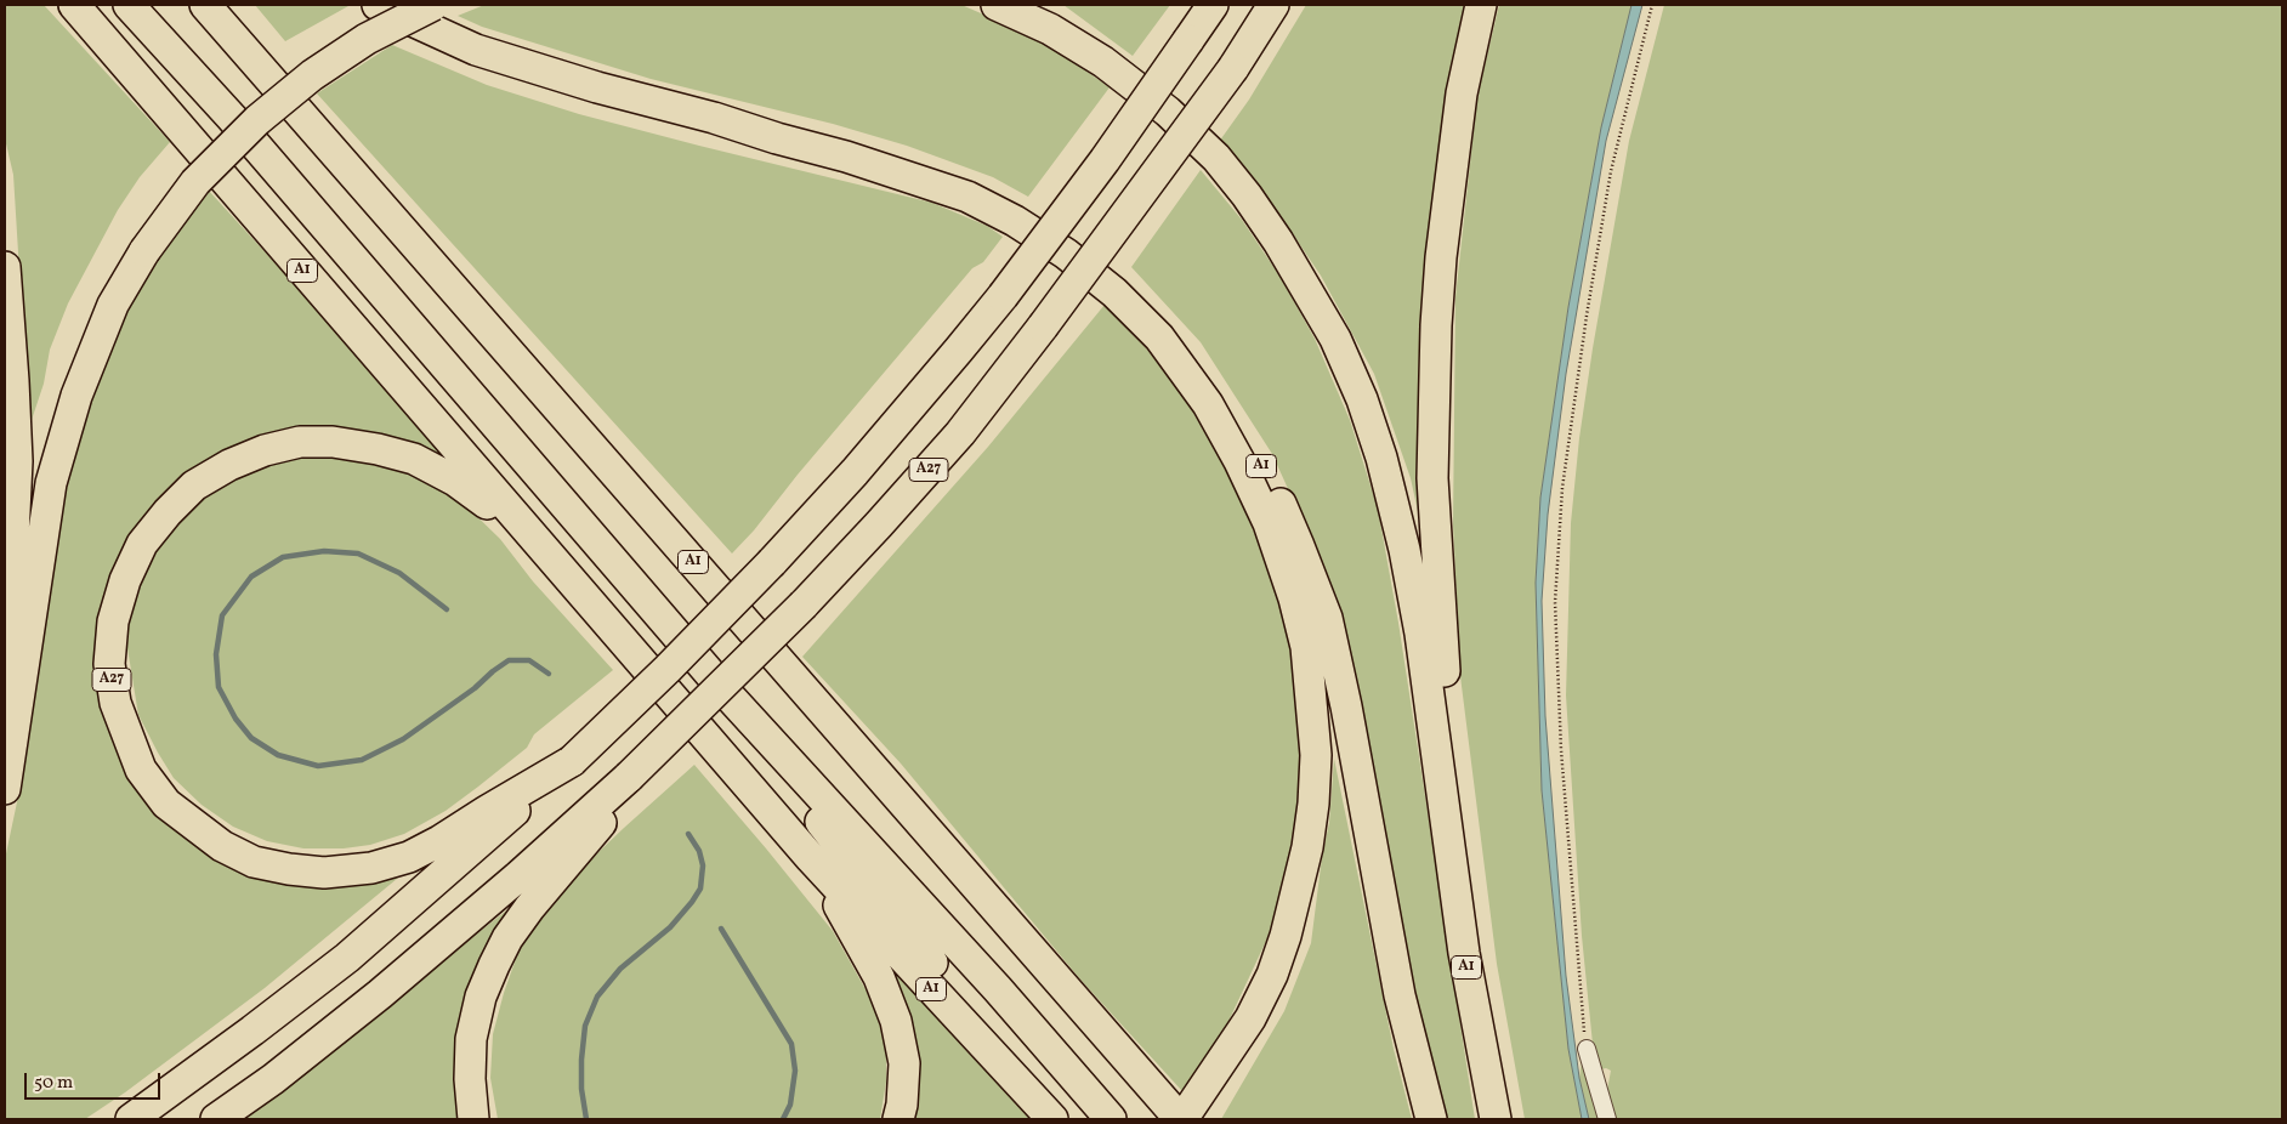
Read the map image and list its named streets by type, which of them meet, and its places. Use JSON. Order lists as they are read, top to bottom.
{
  "streets": {
    "highway": ["A1", "A27"]
  },
  "crossings": [
    ["A1", "A27"]
  ],
  "scale_bar": "50 m"
}
